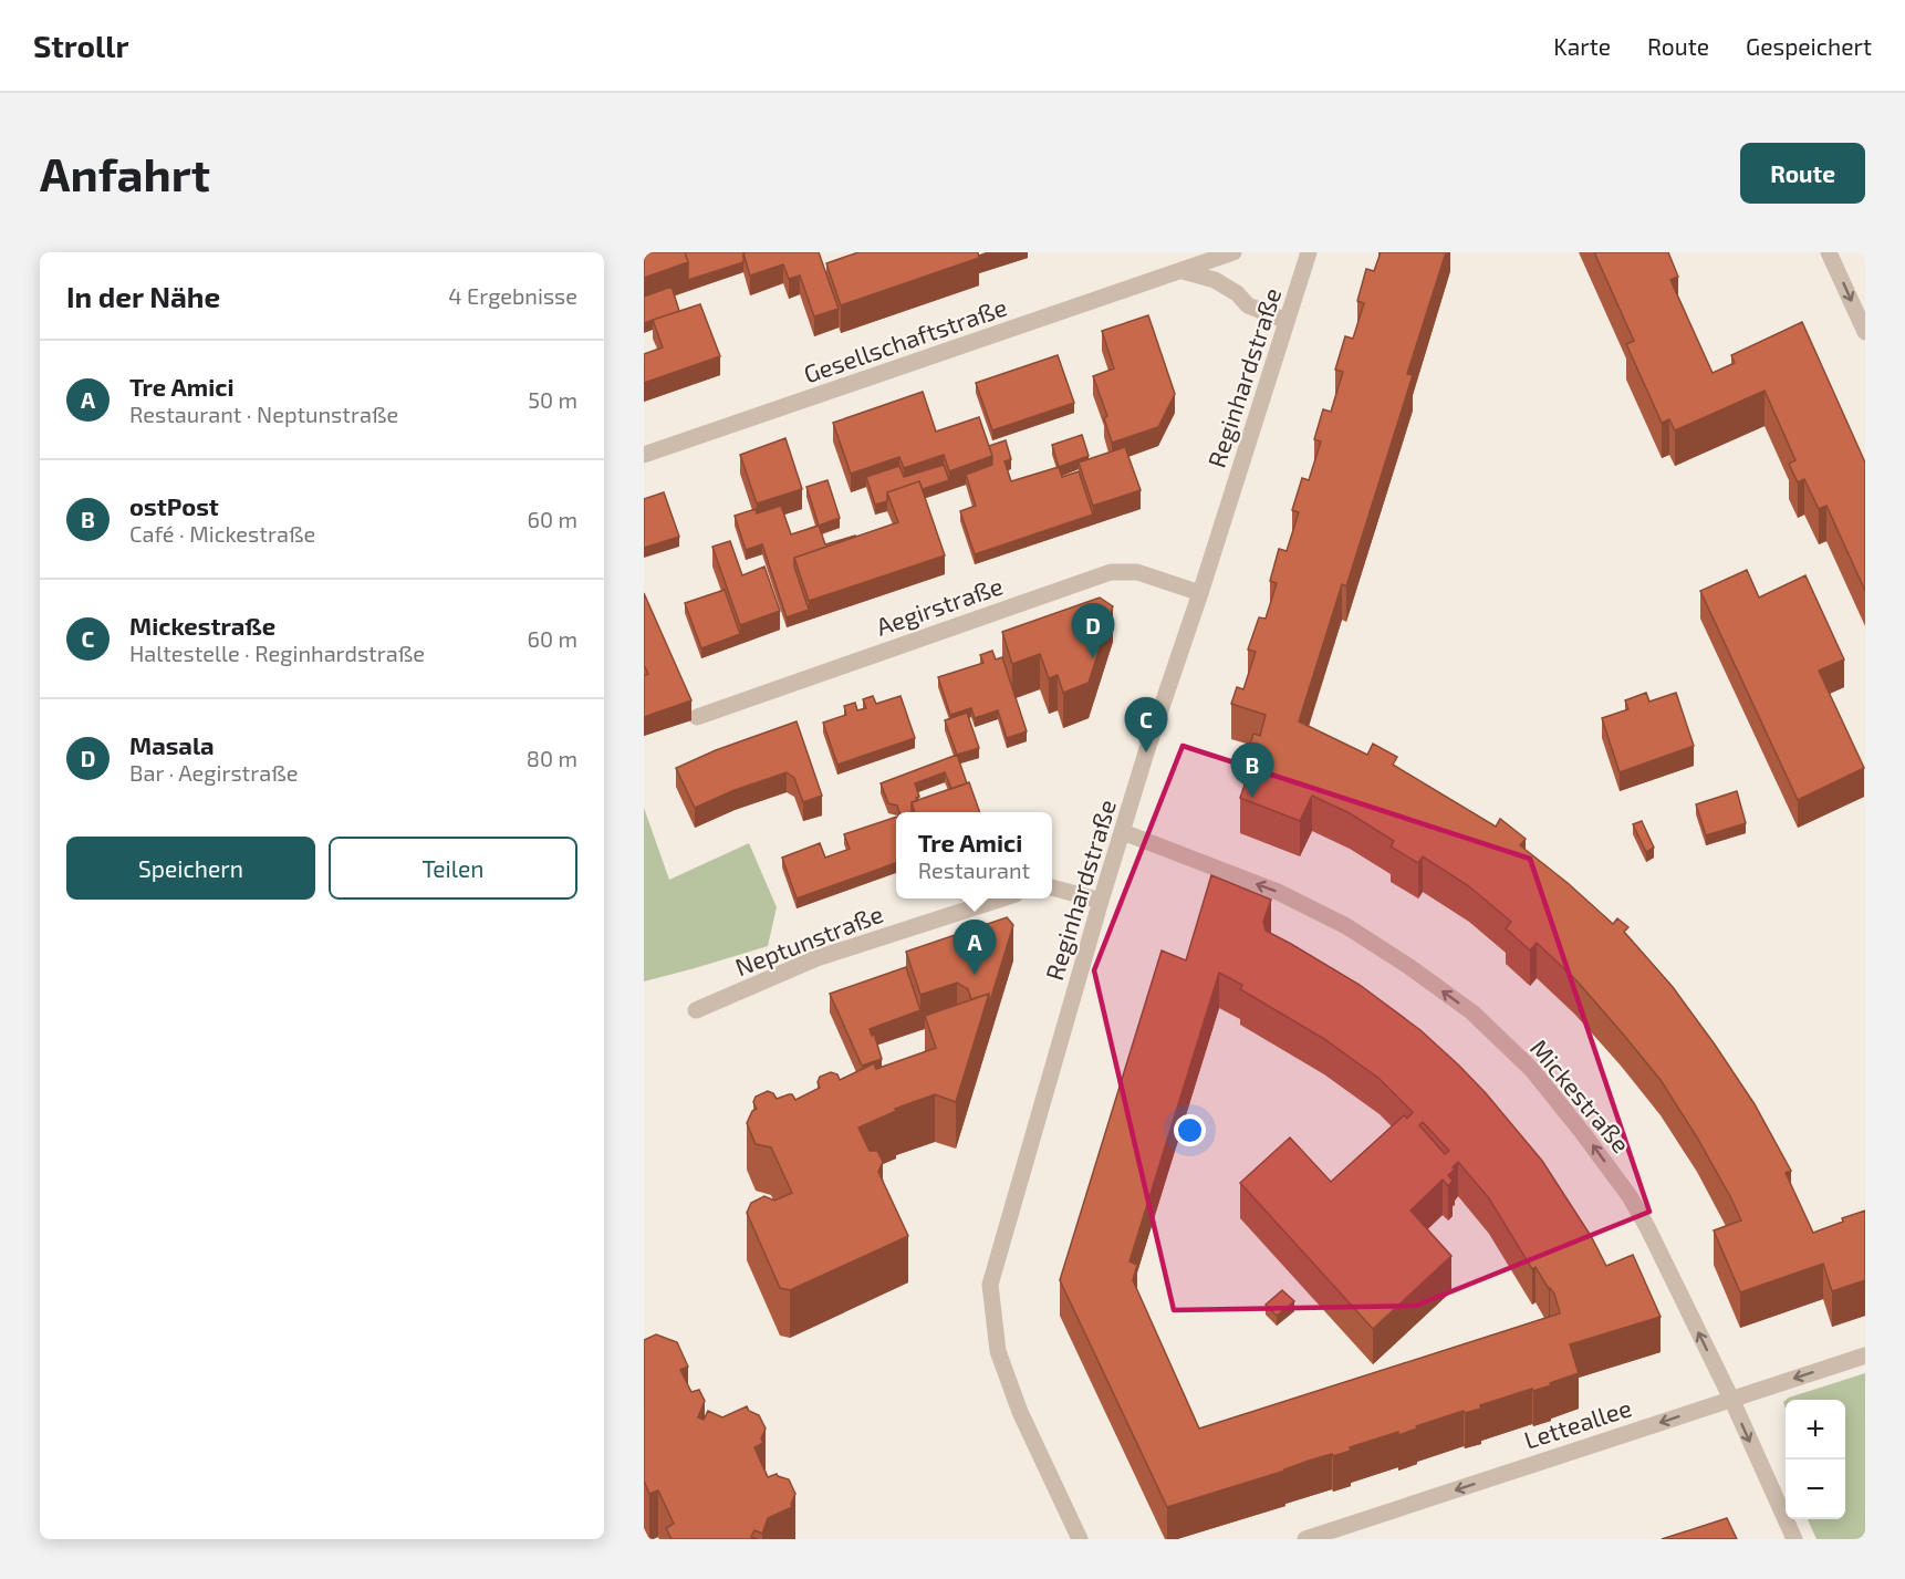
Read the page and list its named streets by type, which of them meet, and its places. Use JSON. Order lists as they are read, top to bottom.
{
  "streets": {
    "street": [
      "Gesellschaftstraße",
      "Reginhardstraße",
      "Aegirstraße",
      "Neptunstraße",
      "Mickestraße",
      "Letteallee"
    ]
  },
  "crossings": [
    ["Reginhardstraße", "Aegirstraße"],
    ["Reginhardstraße", "Mickestraße"],
    ["Mickestraße", "Letteallee"]
  ],
  "one_way": ["Letteallee"],
  "page": {
    "header": "Strollr",
    "nav": ["Karte", "Route", "Gespeichert"],
    "buttons": [
      "Route",
      ["Speichern", "Teilen"]
    ],
    "title": "Anfahrt",
    "heading": ["In der Nähe", "4 Ergebnisse"],
    "list": [
      {
        "mark": "A",
        "name": "Tre Amici",
        "note": "Restaurant · Neptunstraße",
        "value": "50 m"
      },
      {
        "mark": "B",
        "name": "ostPost",
        "note": "Café · Mickestraße",
        "value": "60 m"
      },
      {
        "mark": "C",
        "name": "Mickestraße",
        "note": "Haltestelle · Reginhardstraße",
        "value": "60 m"
      },
      {
        "mark": "D",
        "name": "Masala",
        "note": "Bar · Aegirstraße",
        "value": "80 m"
      }
    ],
    "pins": [
      "D",
      "C",
      "B",
      "A"
    ],
    "popup": ["Tre Amici", "Restaurant"],
    "map_buttons": ["+", "−"]
  }
}
